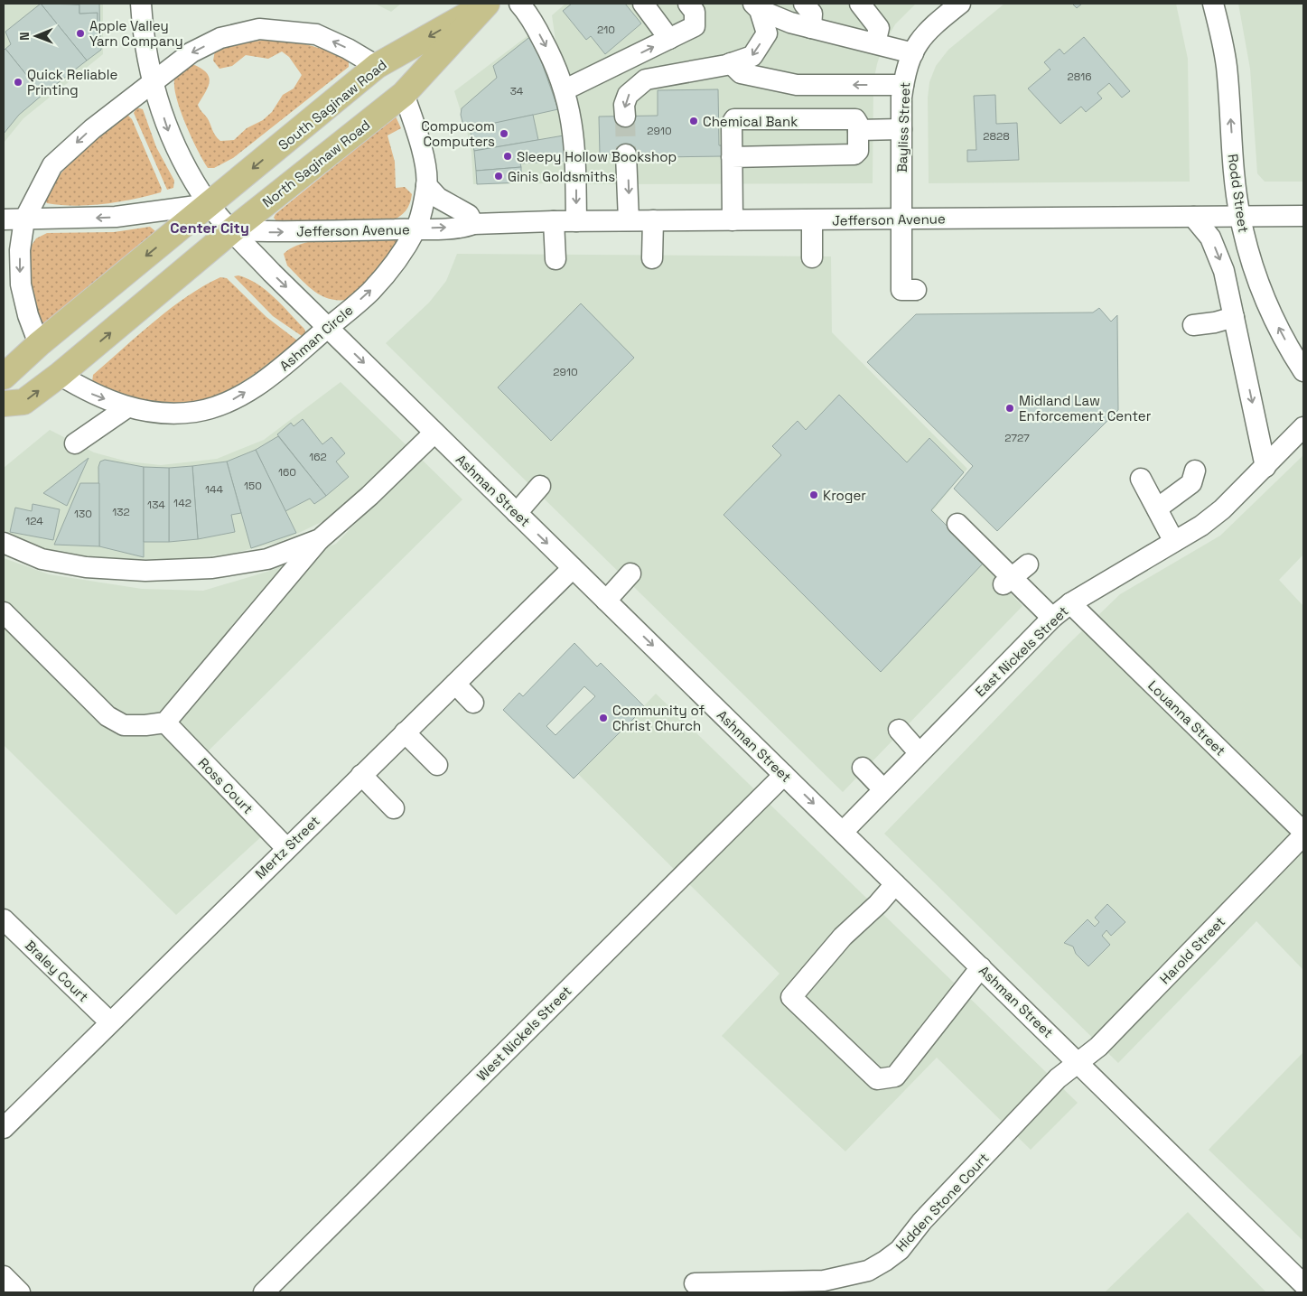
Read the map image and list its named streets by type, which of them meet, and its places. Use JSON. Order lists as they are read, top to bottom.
{
  "streets": {
    "main road": ["South Saginaw Road", "North Saginaw Road"],
    "street": [
      "Bayliss Street",
      "Rodd Street",
      "Jefferson Avenue",
      "Ashman Circle",
      "Ashman Street",
      "East Nickels Street",
      "Louanna Street",
      "Ross Court",
      "Mertz Street",
      "Harold Street",
      "Braley Court",
      "West Nickels Street",
      "Hidden Stone Court"
    ]
  },
  "crossings": [
    ["South Saginaw Road", "North Saginaw Road"],
    ["South Saginaw Road", "Ashman Street"],
    ["Bayliss Street", "Jefferson Avenue"],
    ["North Saginaw Road", "Jefferson Avenue"],
    ["North Saginaw Road", "Ashman Circle"],
    ["North Saginaw Road", "Ashman Street"],
    ["Rodd Street", "Jefferson Avenue"],
    ["Jefferson Avenue", "Ashman Circle"],
    ["Jefferson Avenue", "Ashman Street"],
    ["Ashman Circle", "Ashman Street"],
    ["Ashman Street", "East Nickels Street"],
    ["Ashman Street", "Mertz Street"],
    ["Ashman Street", "Harold Street"],
    ["Ashman Street", "West Nickels Street"],
    ["Ashman Street", "Hidden Stone Court"],
    ["East Nickels Street", "Louanna Street"],
    ["Ross Court", "Mertz Street"],
    ["Mertz Street", "Braley Court"],
    ["Harold Street", "Hidden Stone Court"]
  ],
  "one_way": ["South Saginaw Road", "Ashman Street"],
  "districts": ["Center City"],
  "places": [
    "Apple Valley Yarn Company",
    "Quick Reliable Printing",
    "Chemical Bank",
    "Compucom Computers",
    "Sleepy Hollow Bookshop",
    "Ginis Goldsmiths",
    "Midland Law Enforcement Center",
    "Kroger",
    "Community of Christ Church"
  ],
  "house_numbers": [
    "210",
    "2816",
    "34",
    "2910",
    "2828",
    "2910",
    "2727",
    "162",
    "160",
    "150",
    "144",
    "142",
    "134",
    "132",
    "130",
    "124"
  ],
  "north": "left"
}
